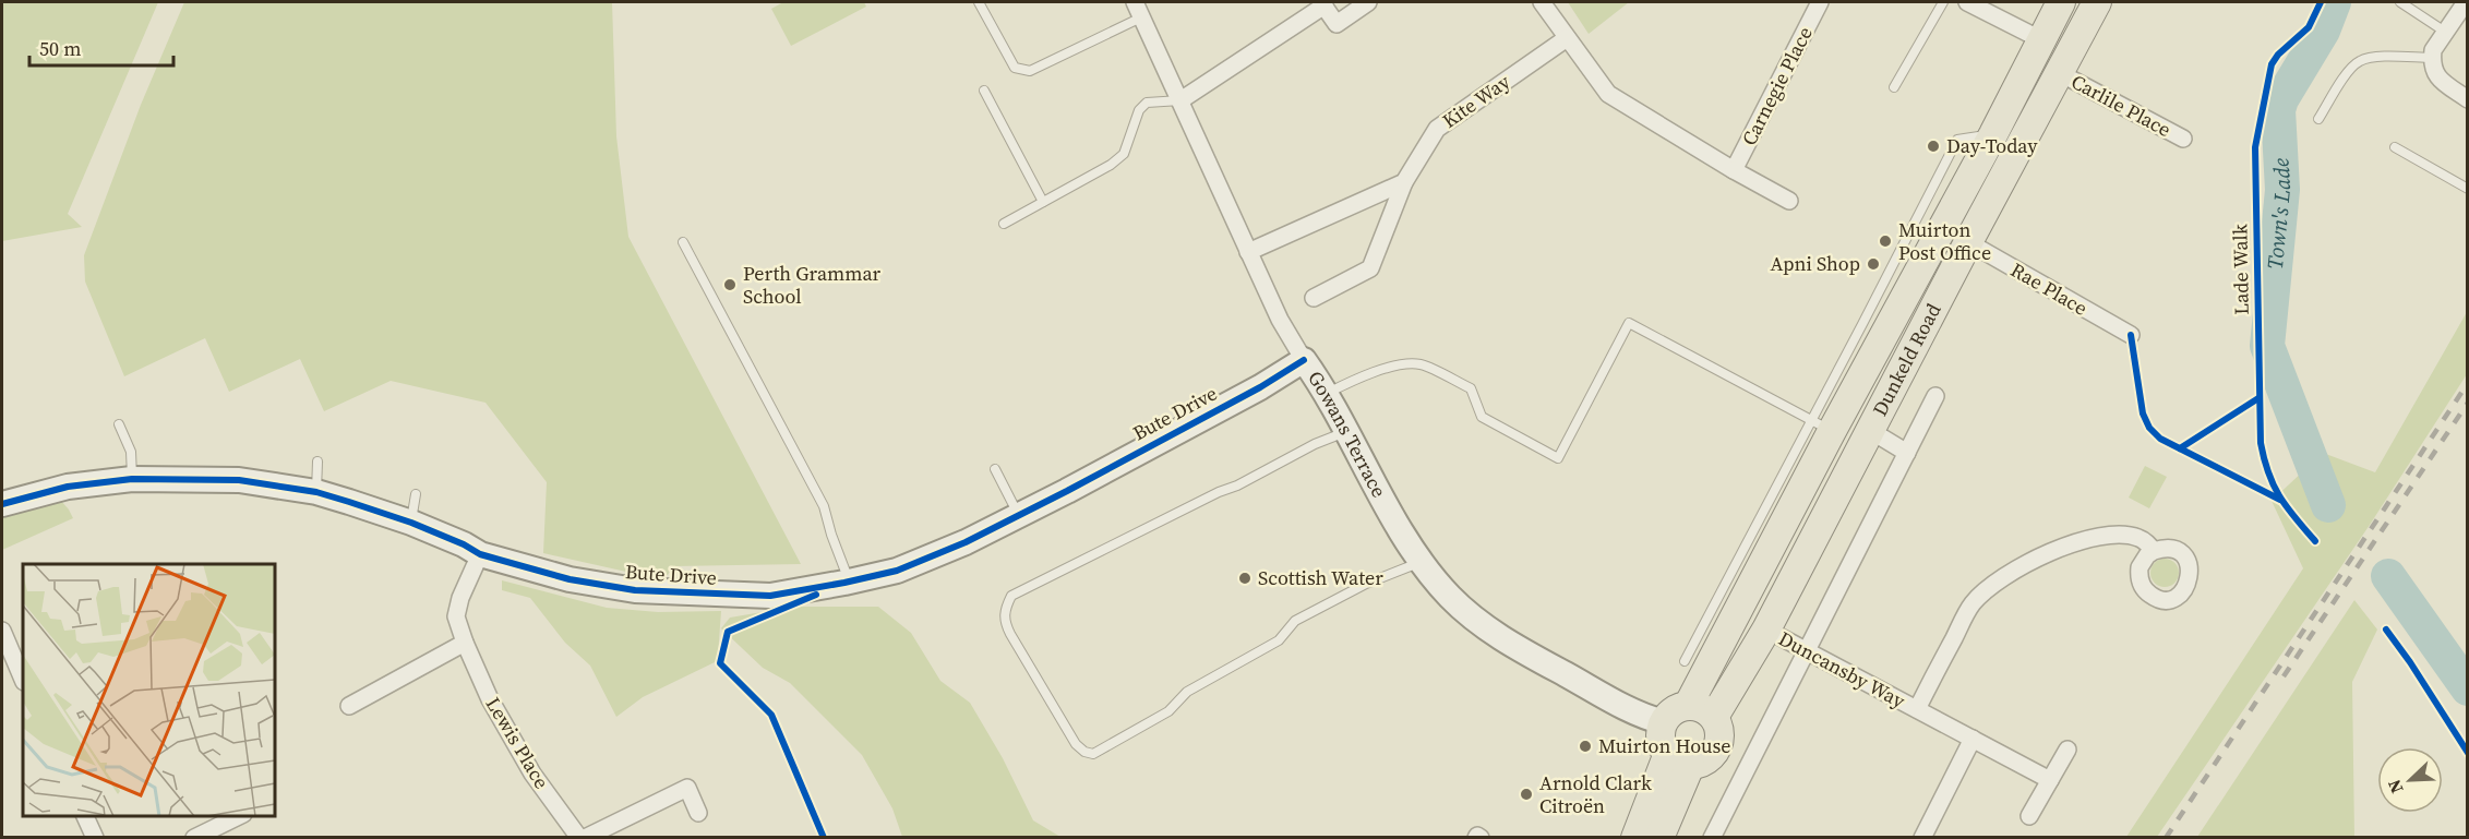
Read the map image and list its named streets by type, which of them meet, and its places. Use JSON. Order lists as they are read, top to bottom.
{
  "streets": {
    "main road": ["Dunkeld Road"],
    "street": [
      "Carnegie Place",
      "Kite Way",
      "Carlile Place",
      "Rae Place",
      "Bute Drive",
      "Gowans Terrace",
      "Duncansby Way",
      "Lewis Place"
    ],
    "cycle path": ["Lade Walk"]
  },
  "crossings": [
    ["Carnegie Place", "Kite Way"],
    ["Carlile Place", "Dunkeld Road"],
    ["Rae Place", "Dunkeld Road"],
    ["Dunkeld Road", "Gowans Terrace"],
    ["Dunkeld Road", "Duncansby Way"],
    ["Bute Drive", "Gowans Terrace"],
    ["Bute Drive", "Lewis Place"]
  ],
  "water": ["Town's Lade"],
  "places": [
    "Day-Today",
    "Muirton Post Office",
    "Apni Shop",
    "Perth Grammar School",
    "Scottish Water",
    "Muirton House",
    "Arnold Clark Citroën"
  ],
  "scale_bar": "50 m",
  "north": "bottom left"
}
